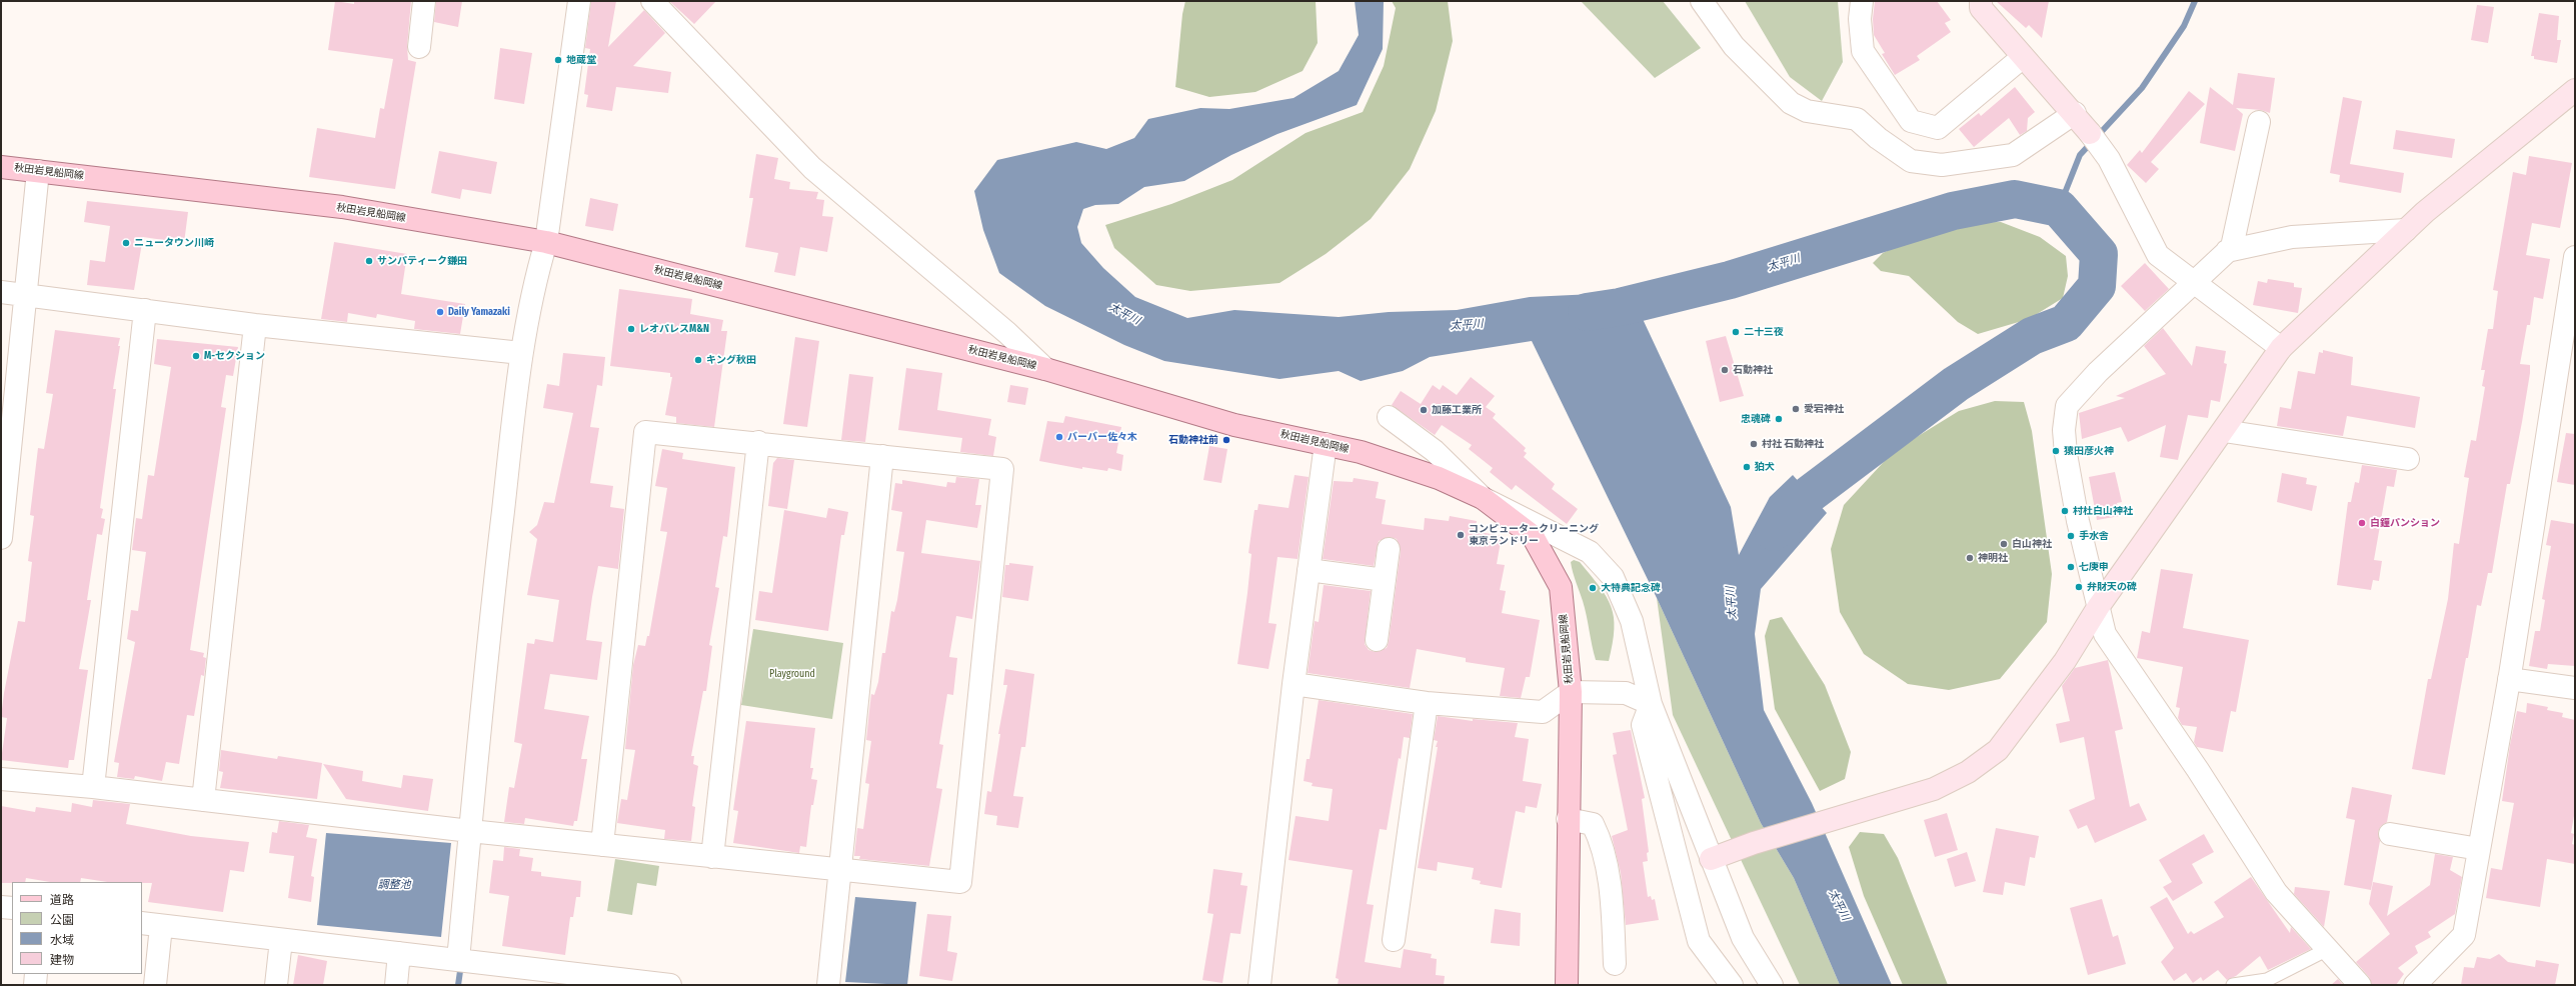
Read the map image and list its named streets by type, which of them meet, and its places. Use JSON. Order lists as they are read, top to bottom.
{
  "streets": {
    "main road": ["秋田岩見船岡線"]
  },
  "water": ["太平川", "調整池"],
  "parks": ["Playground"],
  "places": [
    "地蔵堂",
    "ニュータウン川崎",
    "サンパティーク鎌田",
    "Daily Yamazaki",
    "レオパレスM&N",
    "二十三夜",
    "M-セクション",
    "キング秋田",
    "石動神社",
    "愛宕神社",
    "加藤工業所",
    "忠魂碑",
    "バーバー佐々木",
    "石動神社前",
    "村社 石動神社",
    "猿田彦火神",
    "狛犬",
    "村杜白山神社",
    "白鐘パンション",
    "コンピュータークリーニング 東京ランドリー",
    "手水舎",
    "白山神社",
    "神明社",
    "七庚申",
    "弁財天の碑",
    "大特典記念碑"
  ],
  "legend": [
    "道路",
    "公園",
    "水域",
    "建物"
  ]
}
